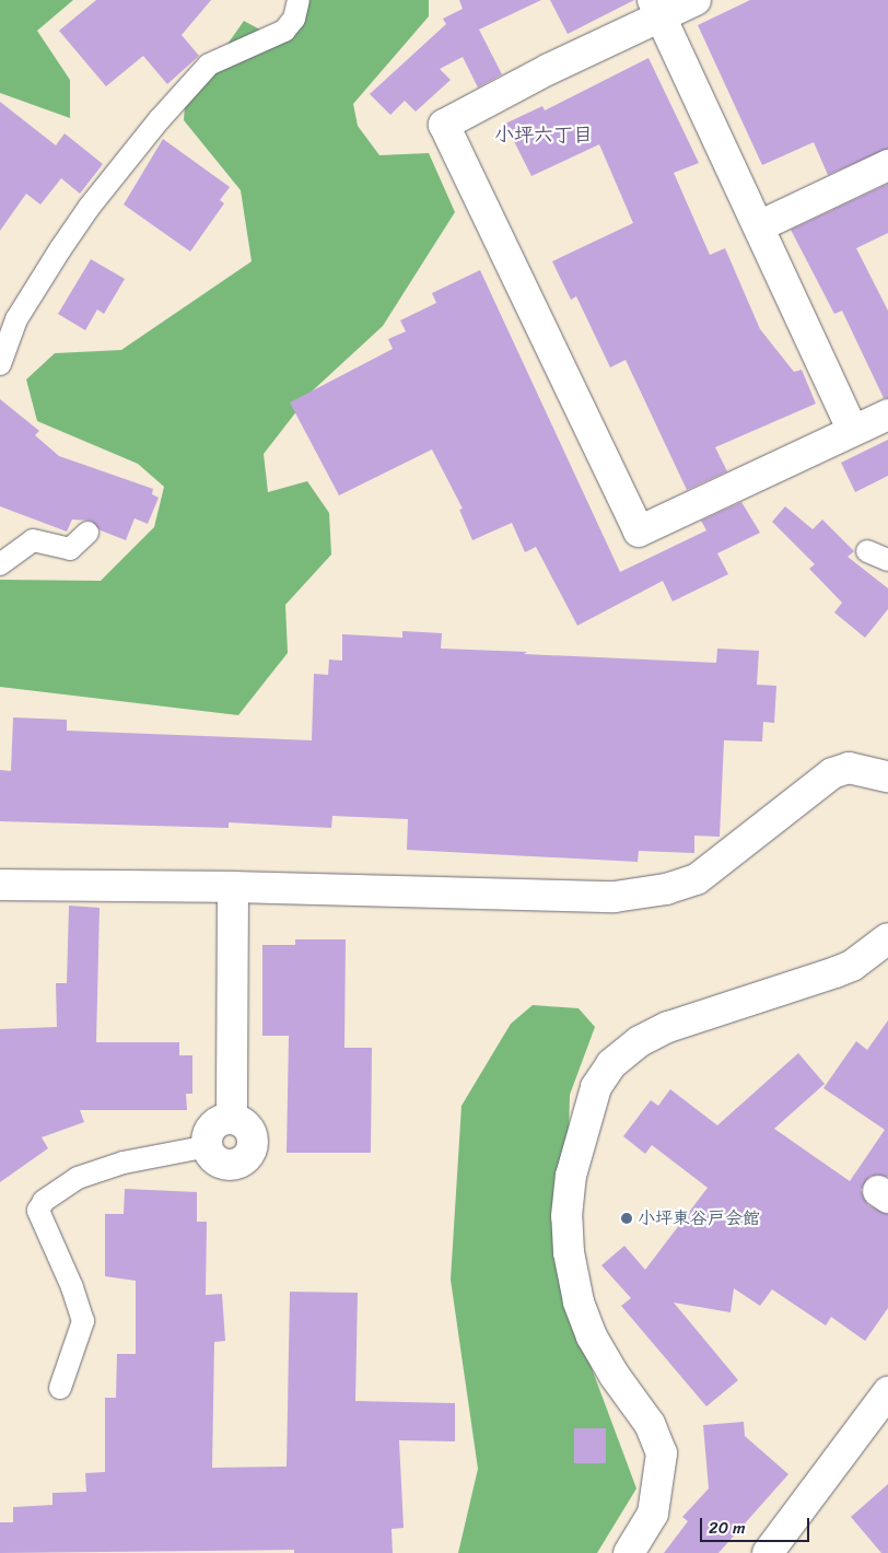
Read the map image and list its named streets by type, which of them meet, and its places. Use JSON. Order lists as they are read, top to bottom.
{
  "districts": ["小坪六丁目"],
  "places": ["小坪東谷戸会館"],
  "scale_bar": "20 m"
}
